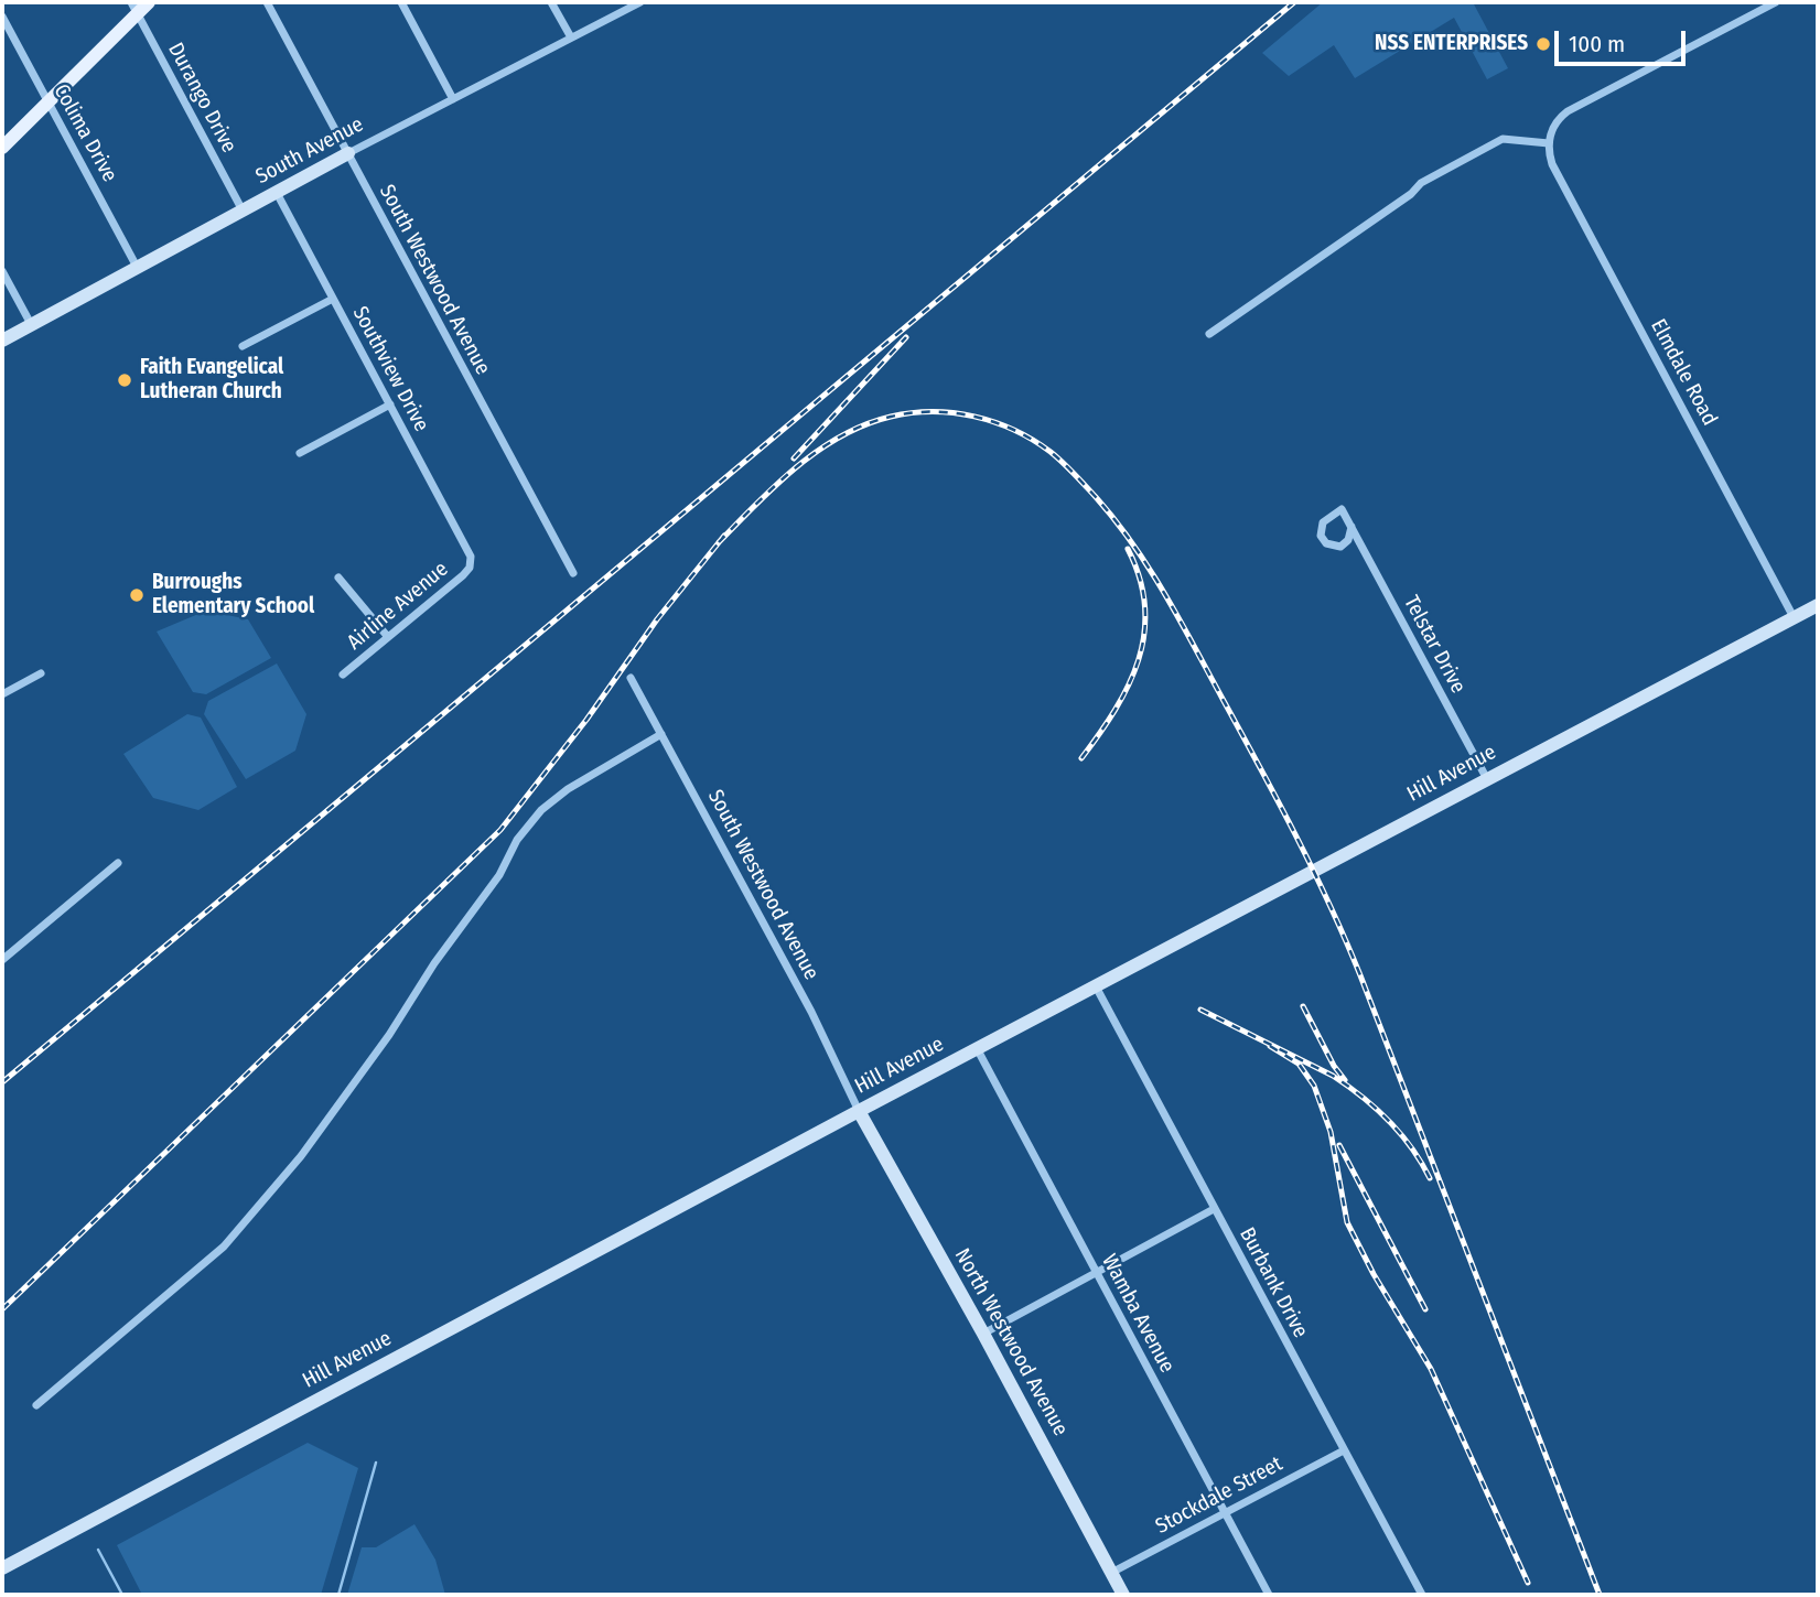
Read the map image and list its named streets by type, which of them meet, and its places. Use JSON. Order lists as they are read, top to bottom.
{
  "streets": {
    "main road": ["South Avenue", "Hill Avenue", "North Westwood Avenue"],
    "street": [
      "Durango Drive",
      "Colima Drive",
      "South Westwood Avenue",
      "Southview Drive",
      "Elmdale Road",
      "Airline Avenue",
      "Telstar Drive",
      "Burbank Drive",
      "Wamba Avenue",
      "Stockdale Street"
    ]
  },
  "crossings": [
    ["Durango Drive", "South Avenue"],
    ["Colima Drive", "South Avenue"],
    ["South Avenue", "South Westwood Avenue"],
    ["South Avenue", "Southview Drive"],
    ["South Westwood Avenue", "Hill Avenue"],
    ["South Westwood Avenue", "North Westwood Avenue"],
    ["Southview Drive", "Airline Avenue"],
    ["Elmdale Road", "Hill Avenue"],
    ["Telstar Drive", "Hill Avenue"],
    ["Hill Avenue", "Burbank Drive"],
    ["Hill Avenue", "Wamba Avenue"],
    ["Hill Avenue", "North Westwood Avenue"],
    ["Burbank Drive", "Stockdale Street"],
    ["Wamba Avenue", "Stockdale Street"],
    ["North Westwood Avenue", "Stockdale Street"]
  ],
  "places": ["NSS ENTERPRISES", "Faith Evangelical Lutheran Church", "Burroughs Elementary School"],
  "scale_bar": "100 m"
}
